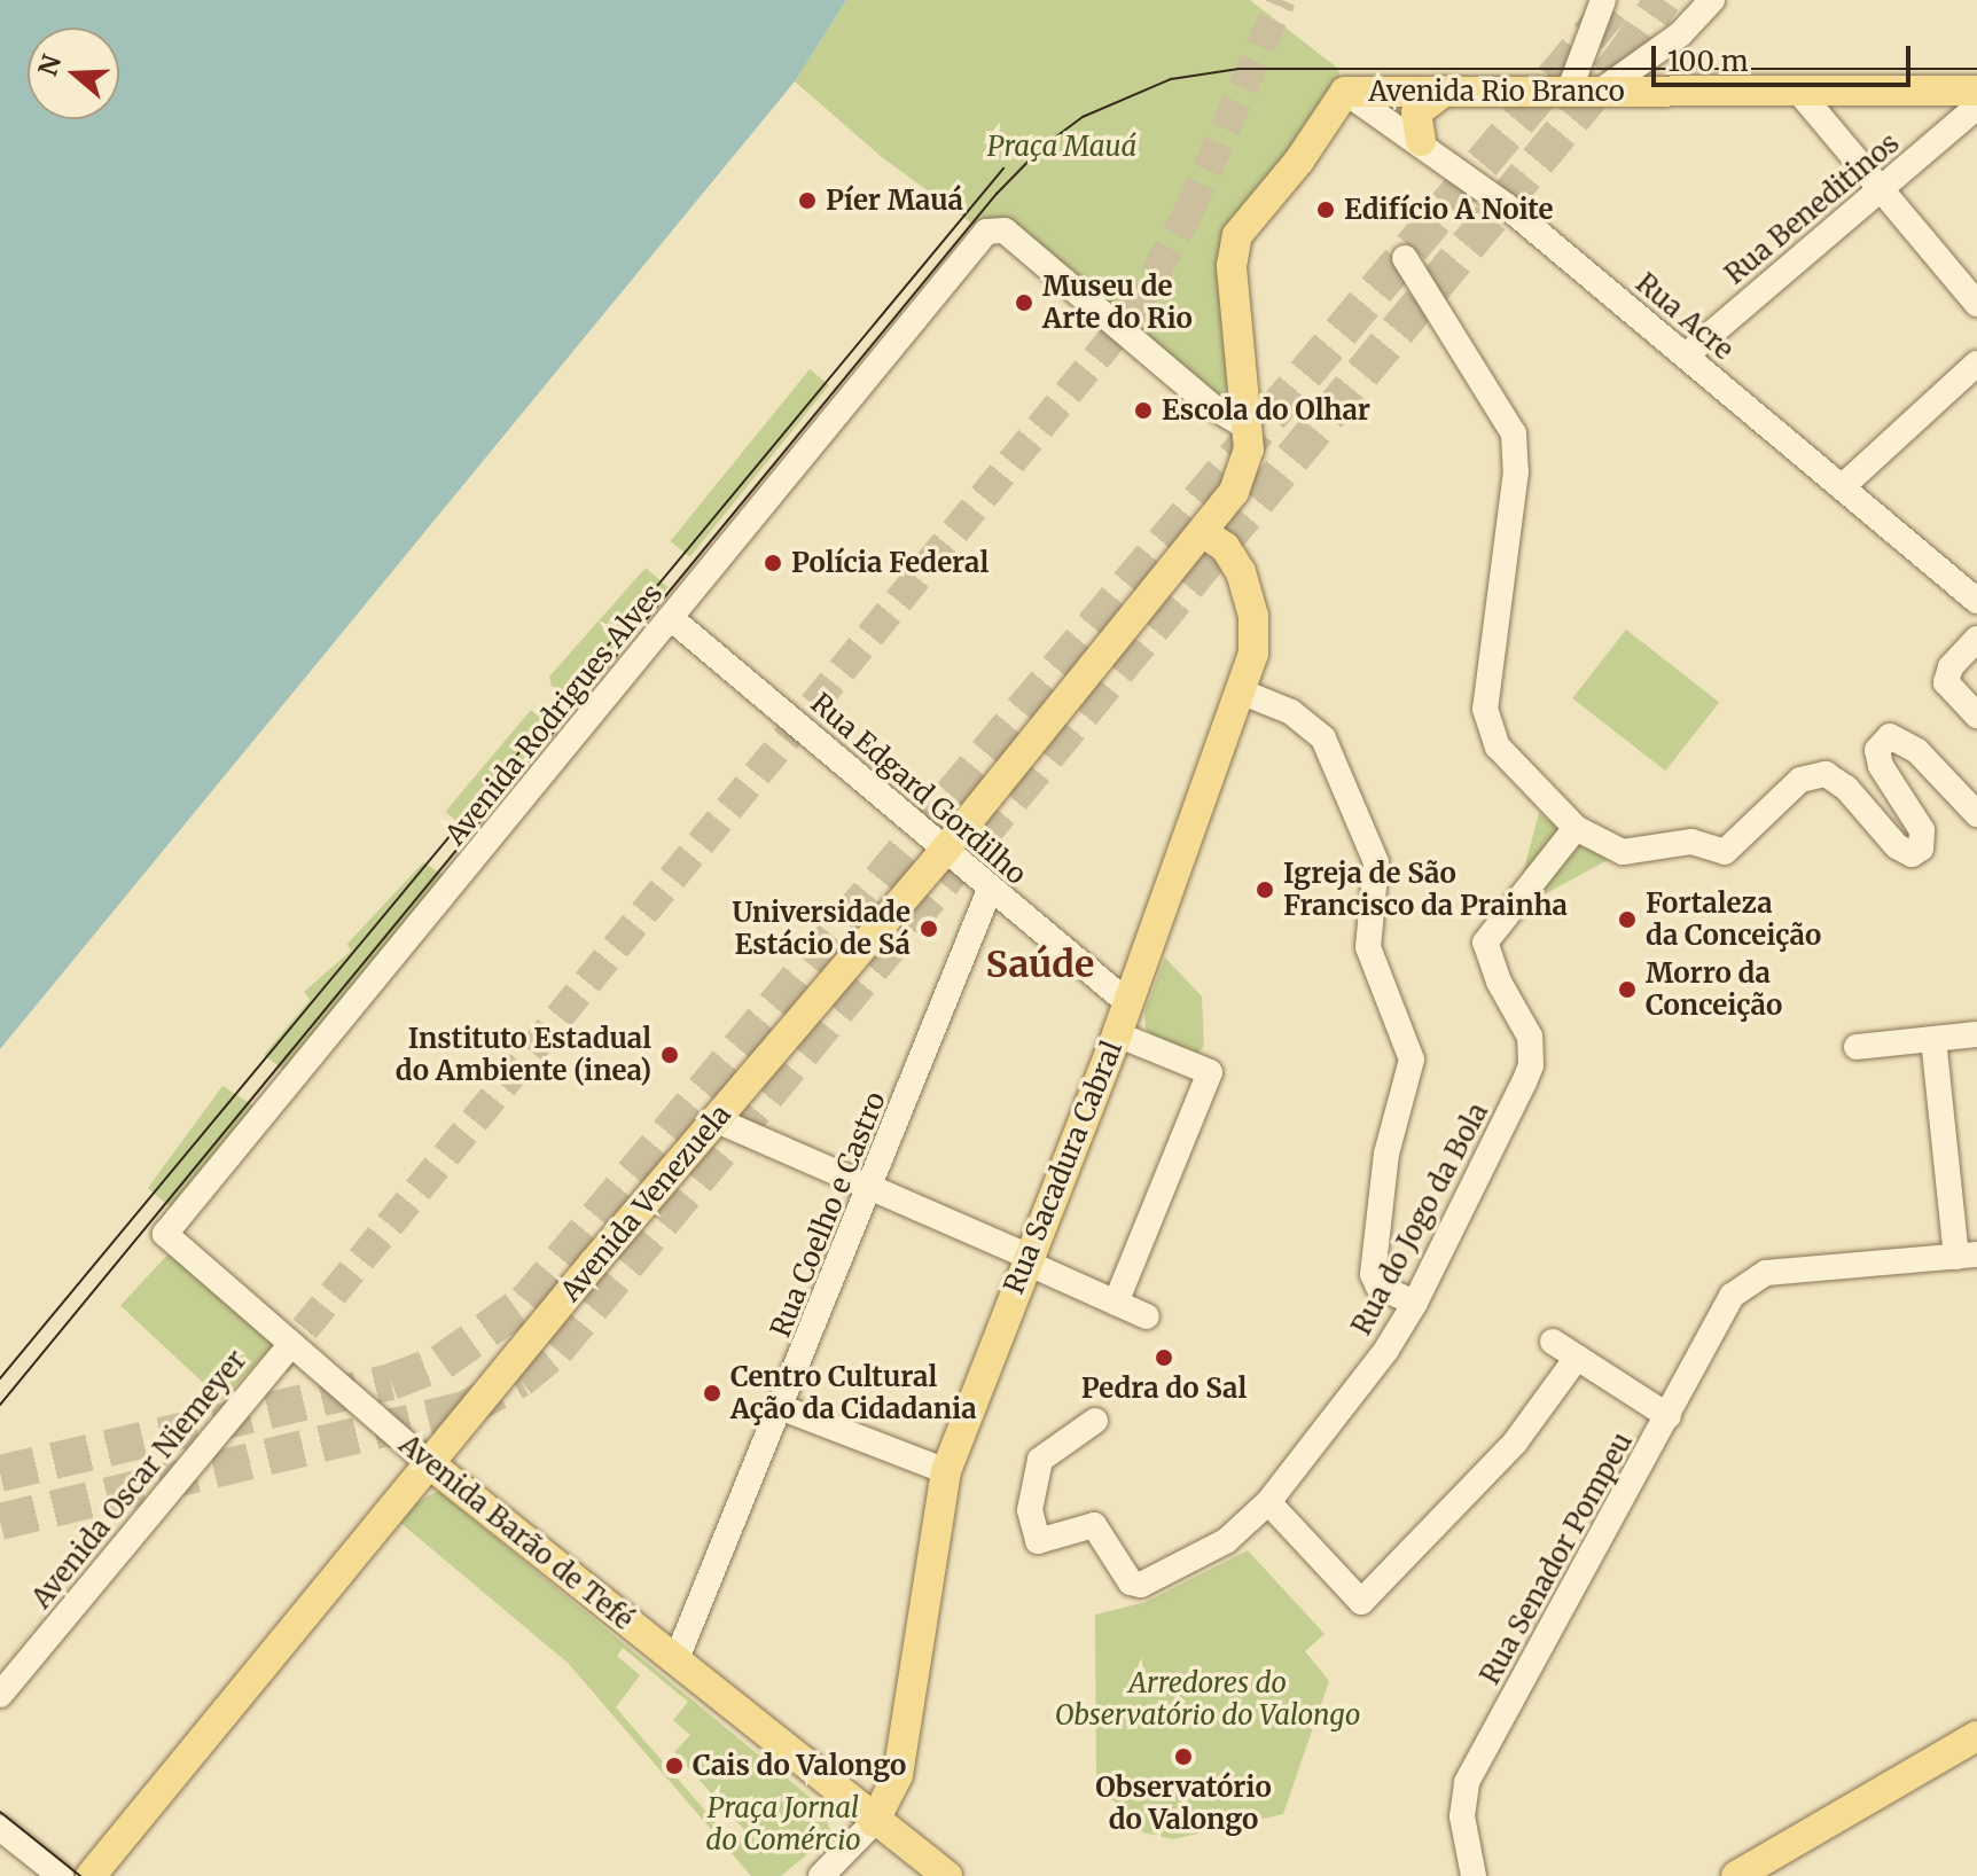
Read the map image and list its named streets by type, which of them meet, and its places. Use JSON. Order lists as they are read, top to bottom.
{
  "streets": {
    "main road": [
      "Avenida Rio Branco",
      "Rua Sacadura Cabral",
      "Avenida Venezuela",
      "Avenida Barão de Tefé"
    ],
    "street": [
      "Rua Beneditinos",
      "Rua Acre",
      "Avenida Rodrigues Alves",
      "Rua Edgard Gordilho",
      "Rua Coelho e Castro",
      "Rua do Jogo da Bola",
      "Avenida Oscar Niemeyer",
      "Rua Senador Pompeu"
    ]
  },
  "crossings": [
    ["Avenida Rio Branco", "Rua Acre"],
    ["Rua Beneditinos", "Rua Acre"],
    ["Avenida Rodrigues Alves", "Rua Edgard Gordilho"],
    ["Avenida Rodrigues Alves", "Avenida Barão de Tefé"],
    ["Rua Edgard Gordilho", "Rua Sacadura Cabral"],
    ["Rua Edgard Gordilho", "Avenida Venezuela"],
    ["Rua Edgard Gordilho", "Rua Coelho e Castro"],
    ["Rua Sacadura Cabral", "Avenida Venezuela"],
    ["Rua Sacadura Cabral", "Avenida Barão de Tefé"],
    ["Avenida Venezuela", "Avenida Barão de Tefé"],
    ["Rua Coelho e Castro", "Avenida Barão de Tefé"],
    ["Avenida Oscar Niemeyer", "Avenida Barão de Tefé"]
  ],
  "districts": ["Saúde"],
  "parks": ["Praça Mauá", "Arredores do Observatório do Valongo", "Praça Jornal do Comércio"],
  "places": [
    "Píer Mauá",
    "Edifício A Noite",
    "Museu de Arte do Rio",
    "Escola do Olhar",
    "Polícia Federal",
    "Igreja de São Francisco da Prainha",
    "Fortaleza da Conceição",
    "Universidade Estácio de Sá",
    "Morro da Conceição",
    "Instituto Estadual do Ambiente (inea)",
    "Pedra do Sal",
    "Centro Cultural Ação da Cidadania",
    "Observatório do Valongo",
    "Cais do Valongo"
  ],
  "scale_bar": "100 m",
  "north": "left"
}
